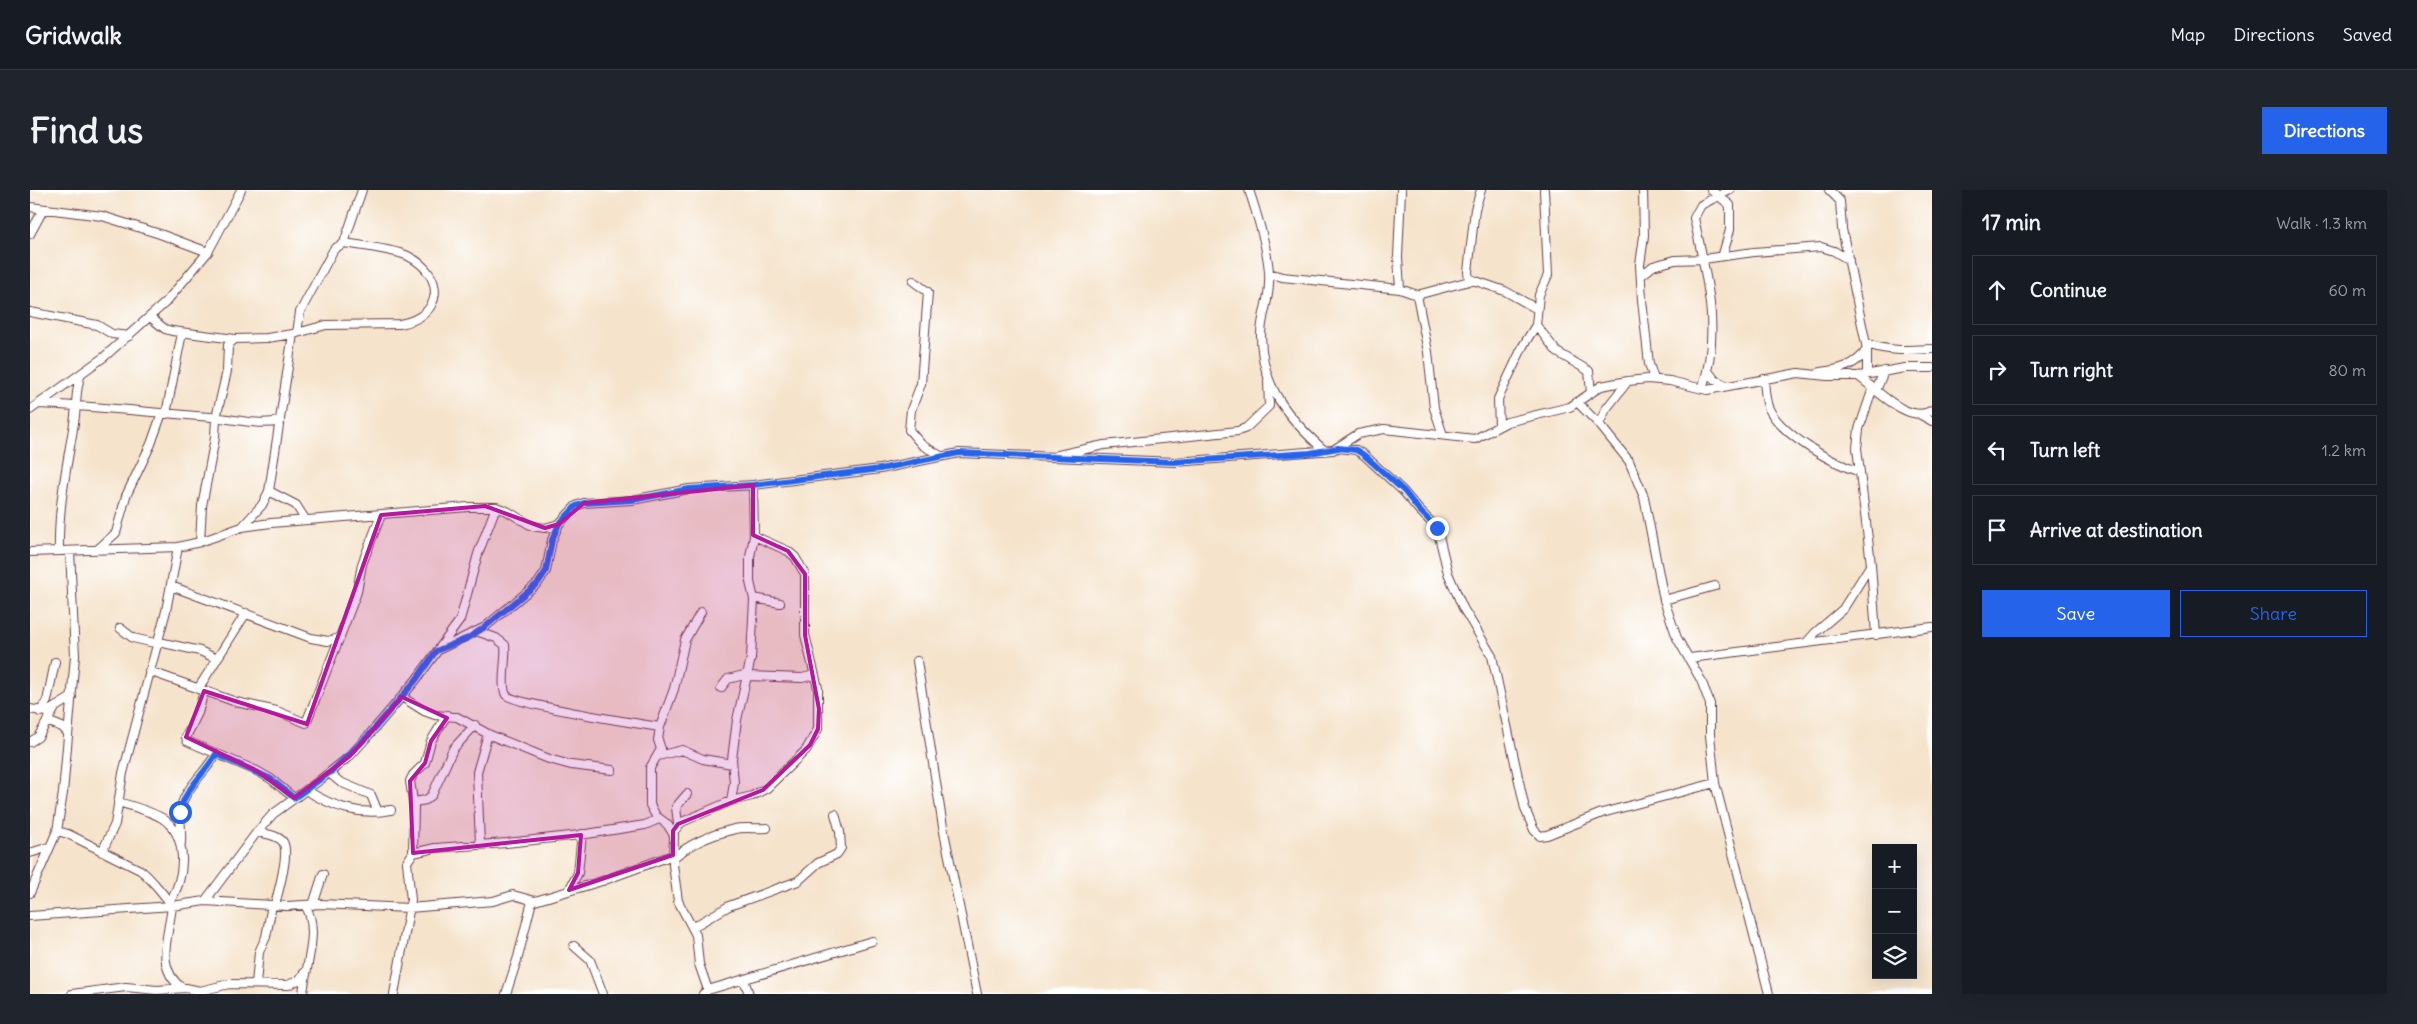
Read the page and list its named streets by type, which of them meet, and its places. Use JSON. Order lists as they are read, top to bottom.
{
  "page": {
    "header": "Gridwalk",
    "nav": ["Map", "Directions", "Saved"],
    "buttons": [
      "Directions",
      ["Save", "Share"]
    ],
    "title": "Find us",
    "heading": ["17 min", "Walk · 1.3 km"],
    "list": [
      ["Continue", "60 m"],
      ["Turn right", "80 m"],
      ["Turn left", "1.2 km"],
      "Arrive at destination"
    ],
    "map_buttons": ["+", "−"]
  }
}
